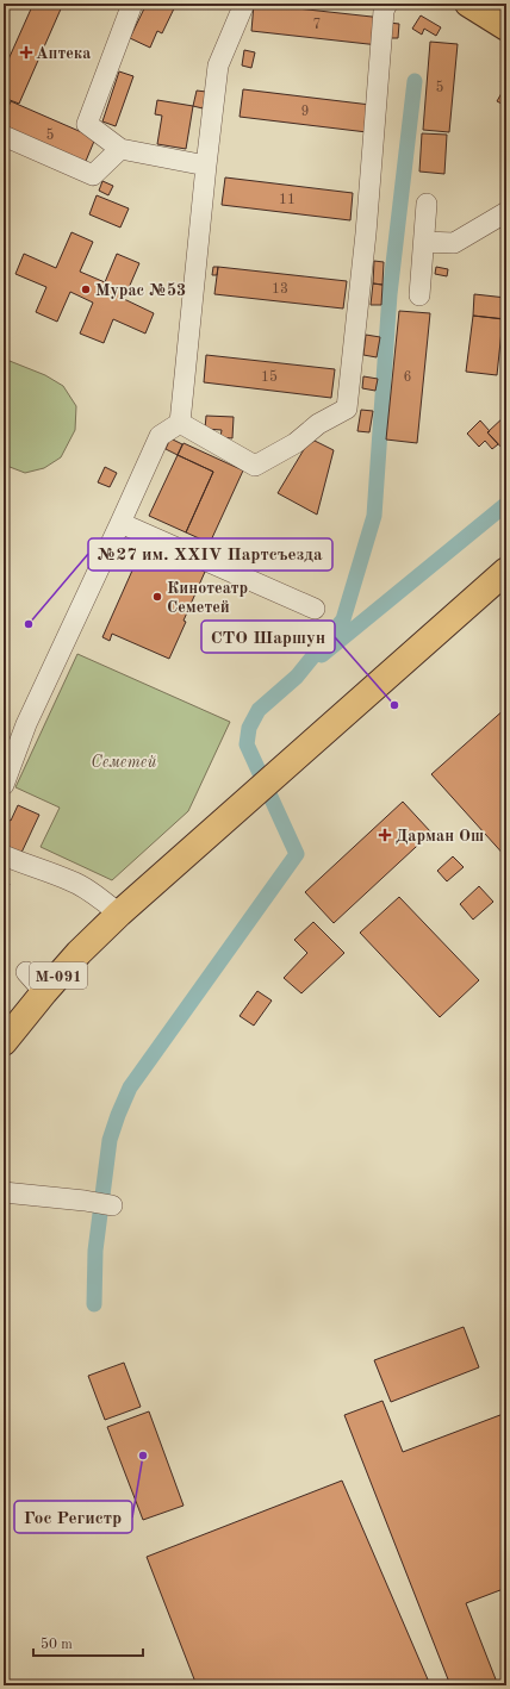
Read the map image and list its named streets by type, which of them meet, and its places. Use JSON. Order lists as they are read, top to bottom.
{
  "streets": {
    "main road": ["М-091"]
  },
  "parks": ["Семетей"],
  "places": {
    "health": ["Аптека", "Дарман Ош"],
    "other": [
      "Мурас №53",
      "Кинотеатр Семетей",
      "№27 им. XXIV Партсъезда",
      "СТО Шаршун",
      "Гос Регистр"
    ]
  },
  "house_numbers": [
    "7",
    "5",
    "9",
    "5",
    "11",
    "13",
    "15",
    "6"
  ],
  "scale_bar": "50 m"
}
